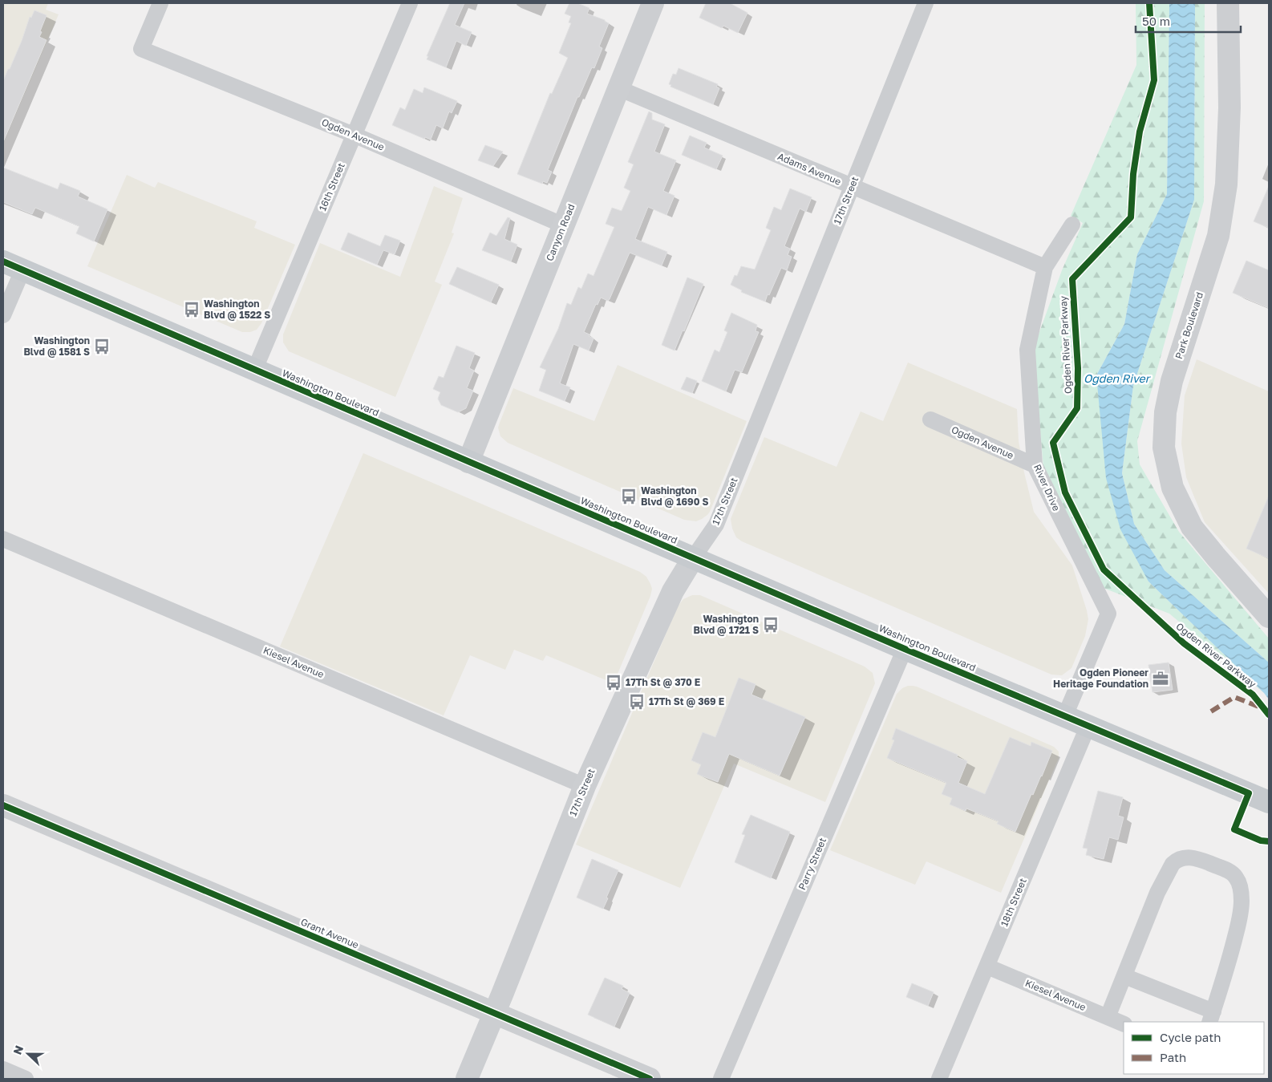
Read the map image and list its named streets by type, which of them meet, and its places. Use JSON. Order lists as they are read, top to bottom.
{
  "streets": {
    "main road": ["Washington Boulevard"],
    "street": [
      "Ogden Avenue",
      "Adams Avenue",
      "16th Street",
      "17th Street",
      "Canyon Road",
      "Park Boulevard",
      "River Drive",
      "Kiesel Avenue",
      "Parry Street",
      "18th Street",
      "Grant Avenue"
    ],
    "cycle path": ["Ogden River Parkway"]
  },
  "crossings": [
    ["Ogden Avenue", "16th Street"],
    ["Ogden Avenue", "Canyon Road"],
    ["Ogden Avenue", "River Drive"],
    ["Adams Avenue", "17th Street"],
    ["Adams Avenue", "Canyon Road"],
    ["Adams Avenue", "River Drive"],
    ["16th Street", "Washington Boulevard"],
    ["17th Street", "Washington Boulevard"],
    ["17th Street", "Kiesel Avenue"],
    ["17th Street", "Grant Avenue"],
    ["Canyon Road", "Washington Boulevard"],
    ["Washington Boulevard", "River Drive"],
    ["Washington Boulevard", "Parry Street"],
    ["Washington Boulevard", "18th Street"],
    ["Kiesel Avenue", "18th Street"]
  ],
  "water": ["Ogden River"],
  "places": {
    "bus stop": [
      "Washington Blvd @ 1522 S",
      "Washington Blvd @ 1581 S",
      "Washington Blvd @ 1690 S",
      "Washington Blvd @ 1721 S",
      "17Th St @ 370 E",
      "17Th St @ 369 E"
    ],
    "office": ["Ogden Pioneer Heritage Foundation"]
  },
  "legend": ["Cycle path", "Path"],
  "scale_bar": "50 m",
  "north": "left"
}
